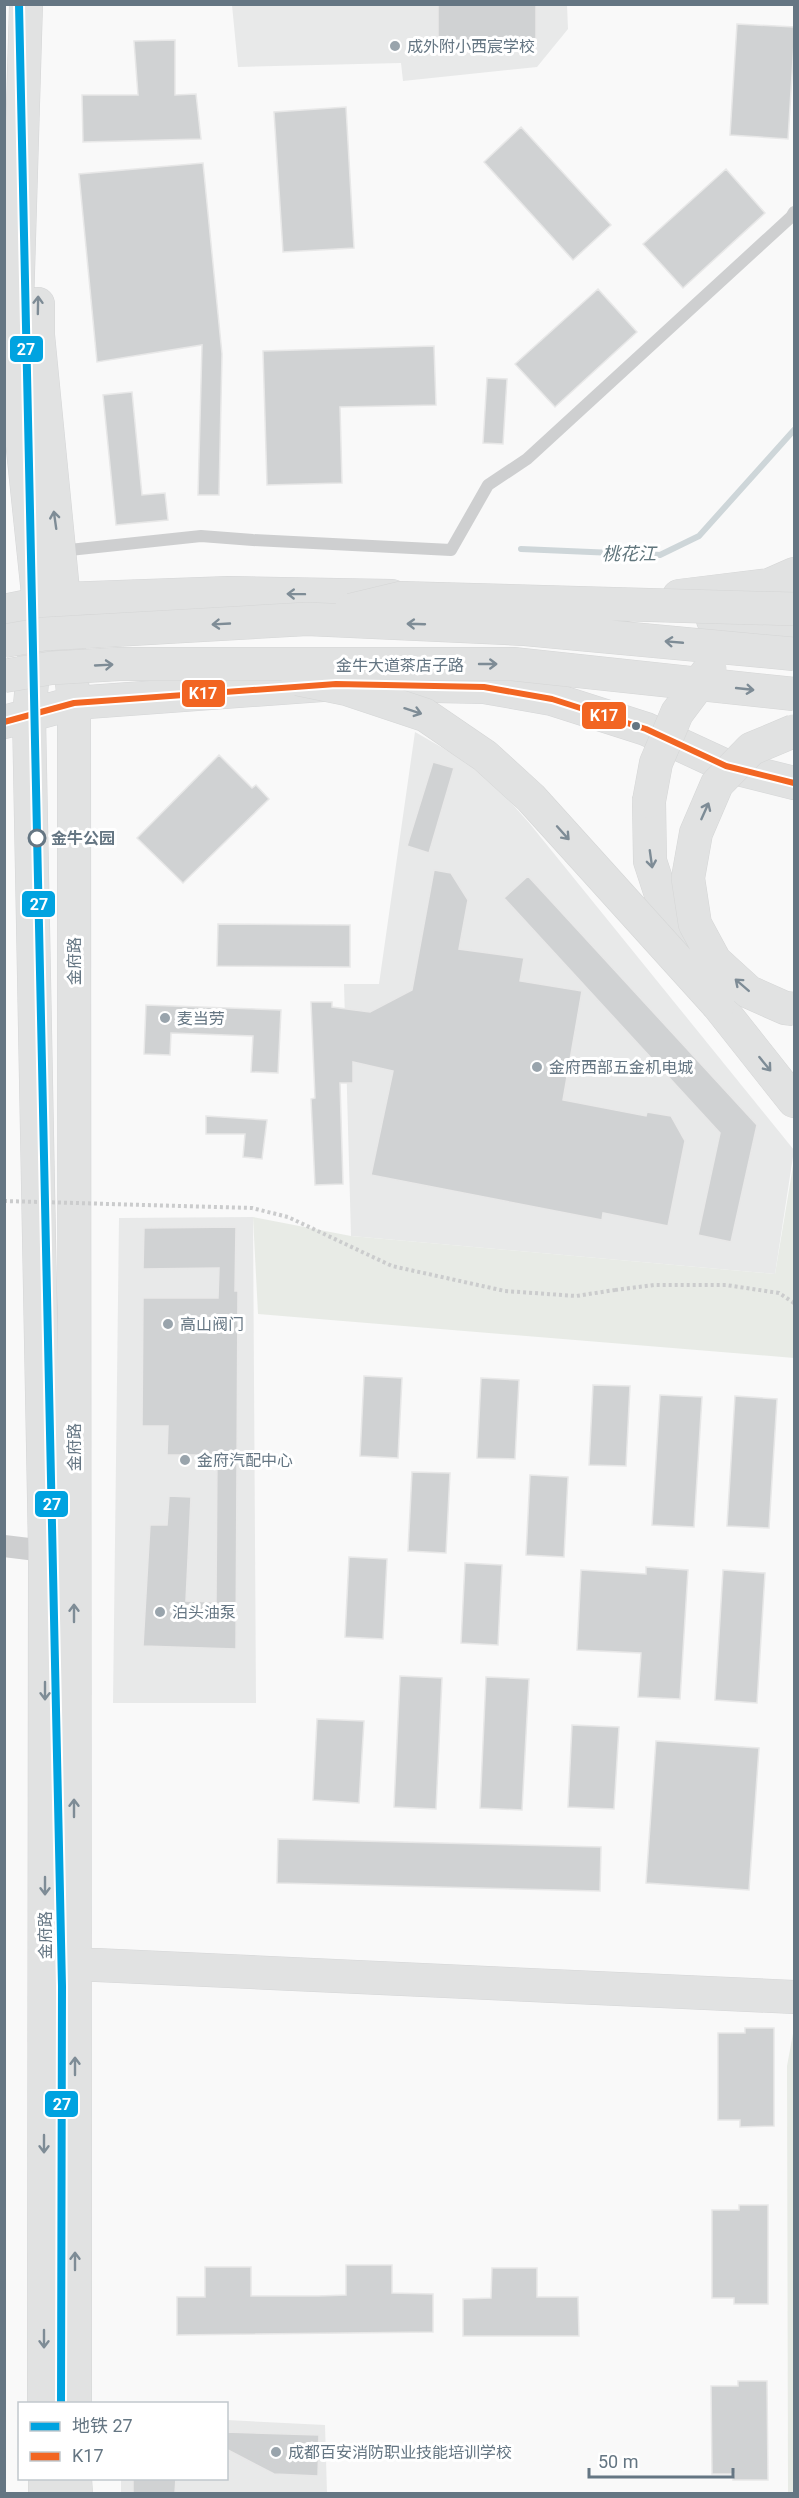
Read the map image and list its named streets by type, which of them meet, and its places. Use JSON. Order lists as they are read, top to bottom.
{
  "streets": {
    "main road": ["金牛大道茶店子路", "金府路"]
  },
  "water": ["桃花江"],
  "places": [
    "成外附小西宸学校",
    "金牛公园",
    "麦当劳",
    "金府西部五金机电城",
    "高山阀门",
    "金府汽配中心",
    "泊头油泵",
    "成都百安消防职业技能培训学校"
  ],
  "lines": ["metro line 27", "transit line K17"],
  "legend": ["地铁 27", "K17"],
  "scale_bar": "50 m"
}
